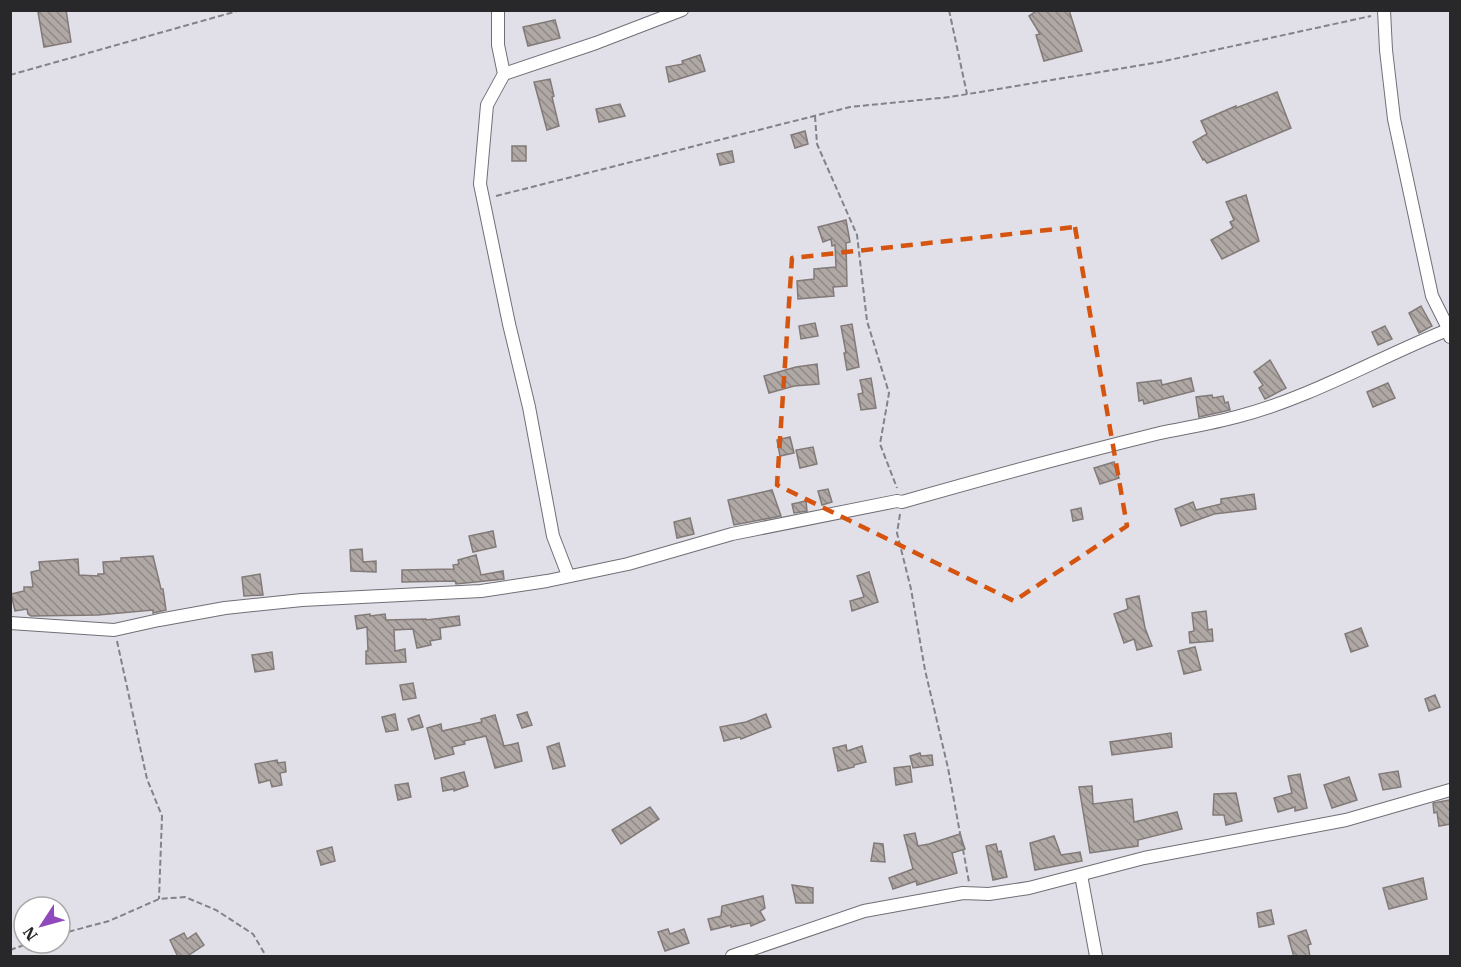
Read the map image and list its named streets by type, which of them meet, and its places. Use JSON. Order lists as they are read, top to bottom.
{
  "north": "bottom left"
}
